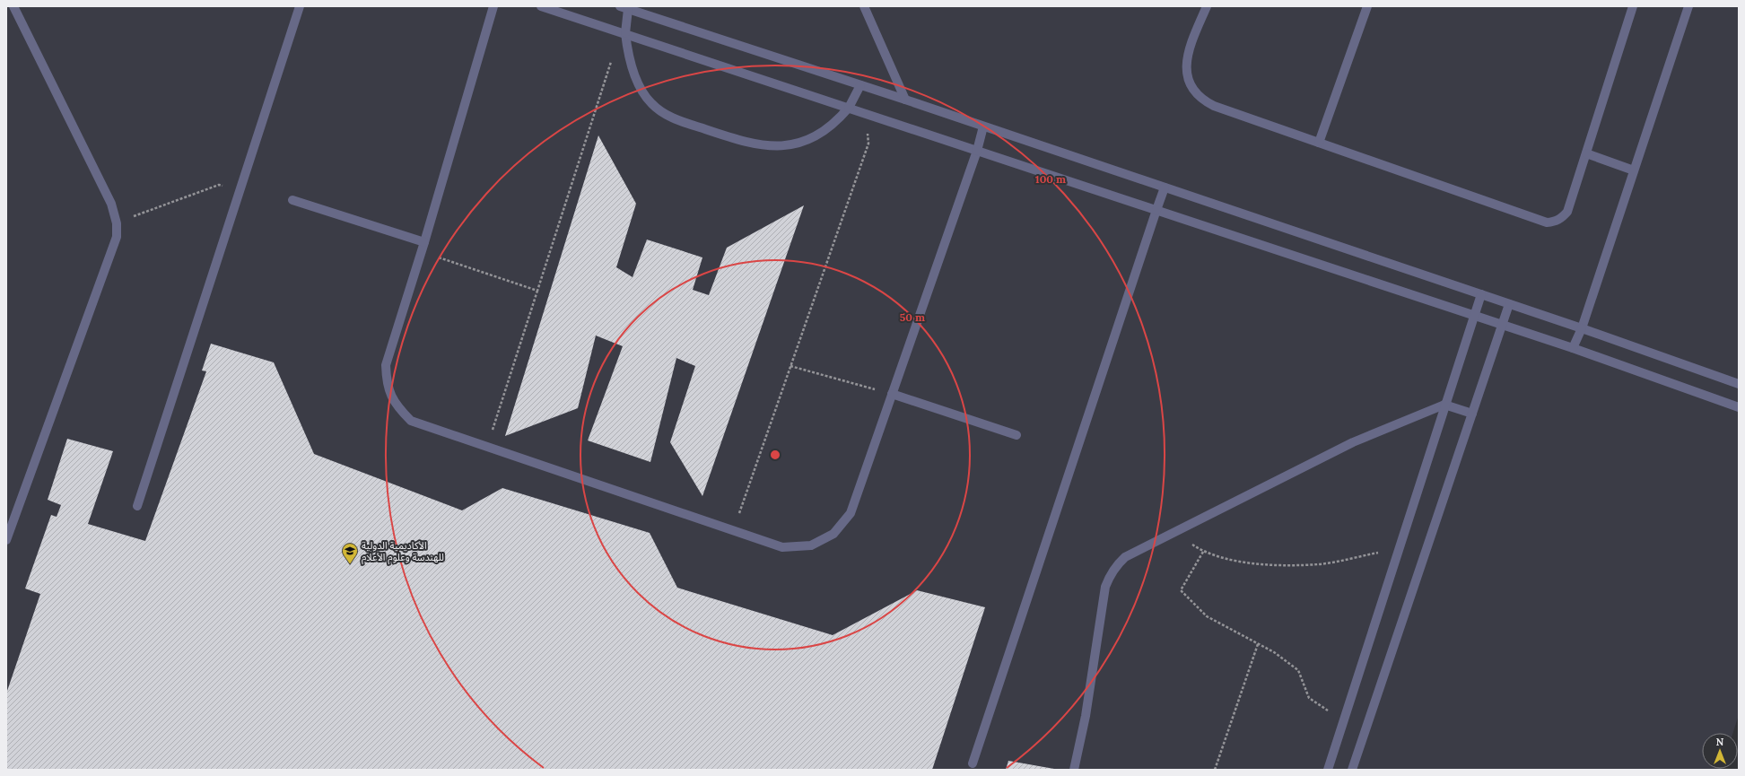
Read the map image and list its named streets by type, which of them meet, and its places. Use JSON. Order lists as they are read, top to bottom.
{
  "places": {
    "school or university": ["الأكاديمية الدولية للهندسة وعلوم الأعلام"]
  },
  "north": "top",
  "rings": ["100 m", "50 m"]
}
